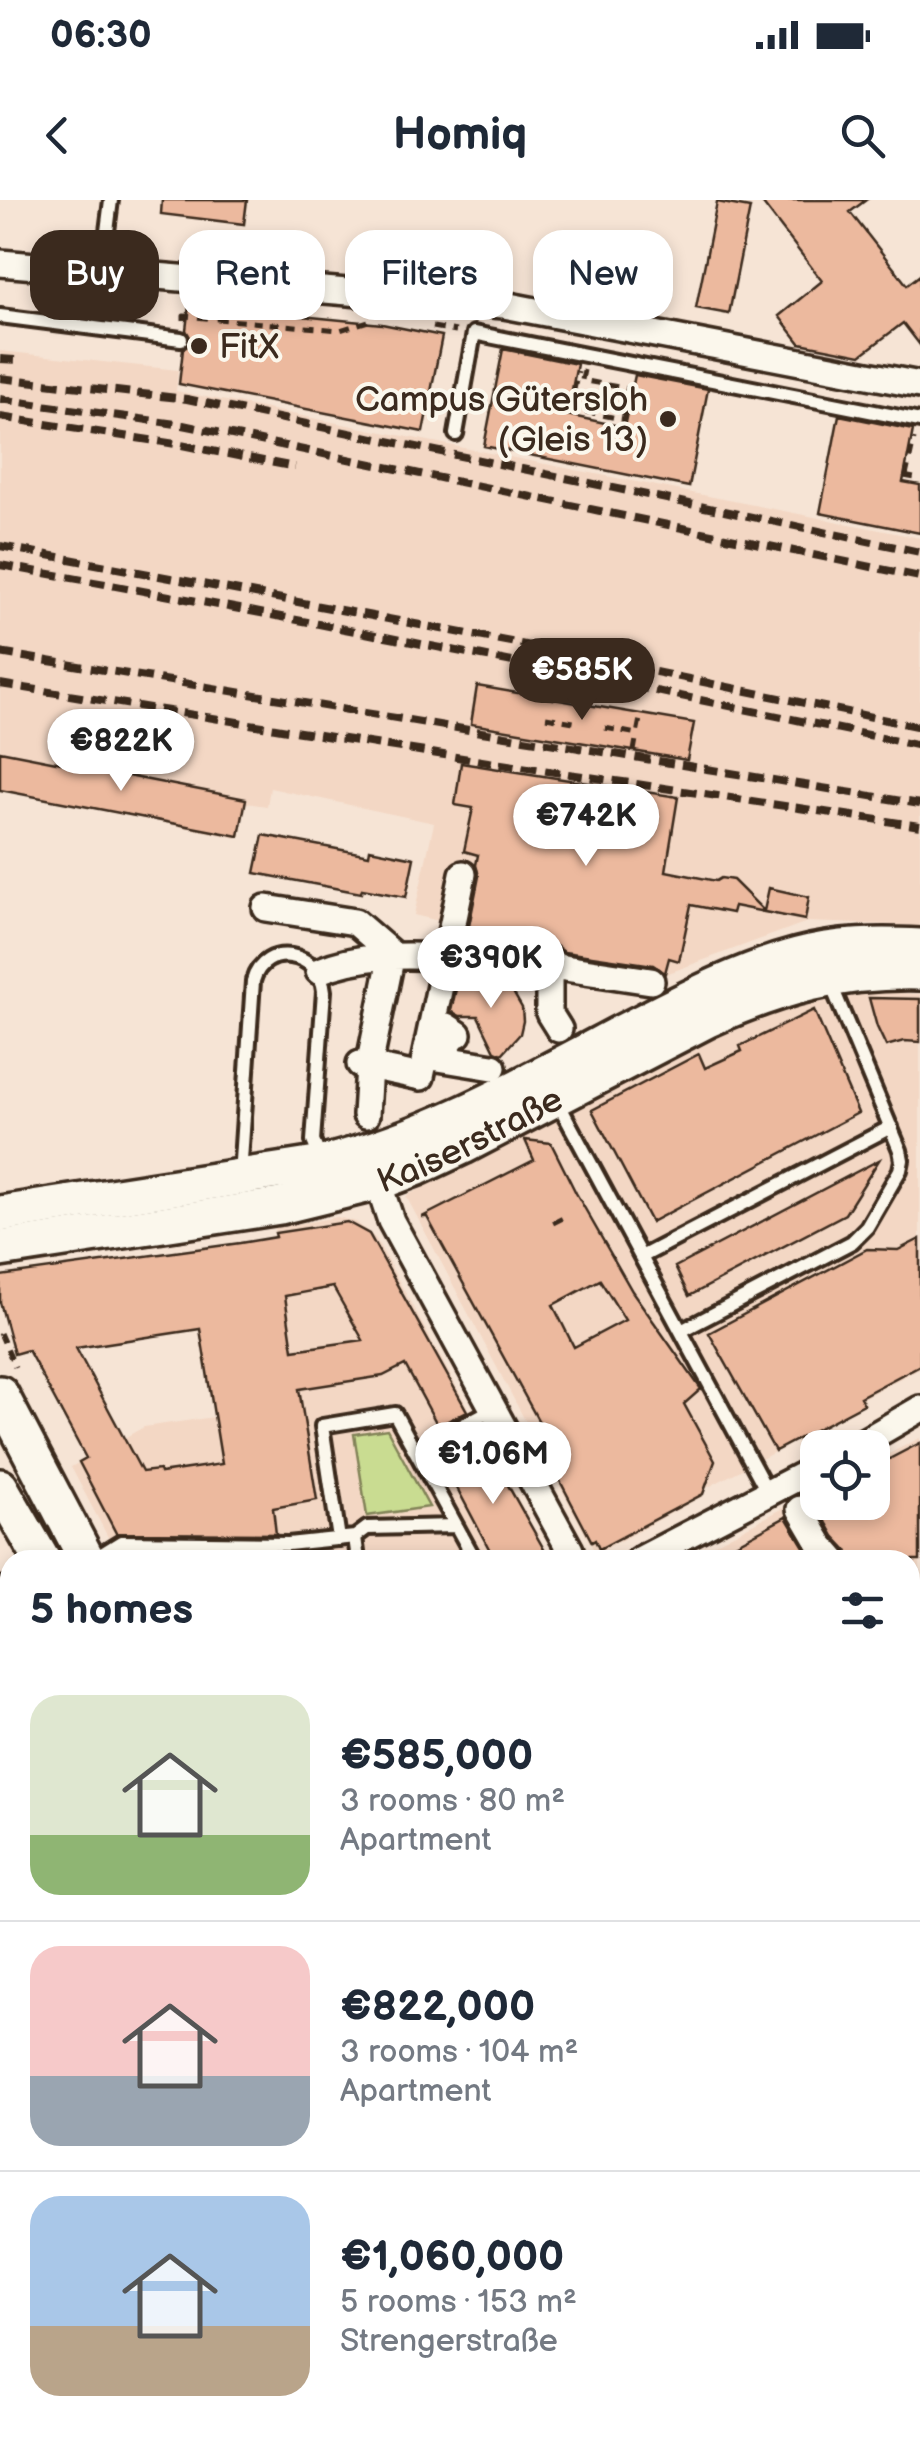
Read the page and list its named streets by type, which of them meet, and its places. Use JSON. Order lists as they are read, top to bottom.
{
  "streets": {
    "main road": ["Kaiserstraße"]
  },
  "places": ["FitX", "Campus Gütersloh (Gleis 13)"],
  "page": {
    "status": "06:30",
    "header": "Homiq",
    "chip": [
      "Buy",
      "Rent",
      "Filters",
      "New"
    ],
    "price": [
      "€585K",
      "€822K",
      "€742K",
      "€390K",
      "€1.06M"
    ],
    "heading": "5 homes",
    "list": [
      {
        "name": "€585,000",
        "note": "3 rooms · 80 m² · Apartment"
      },
      {
        "name": "€822,000",
        "note": "3 rooms · 104 m² · Apartment"
      },
      {
        "name": "€1,060,000",
        "note": "5 rooms · 153 m² · Strengerstraße"
      }
    ]
  }
}
